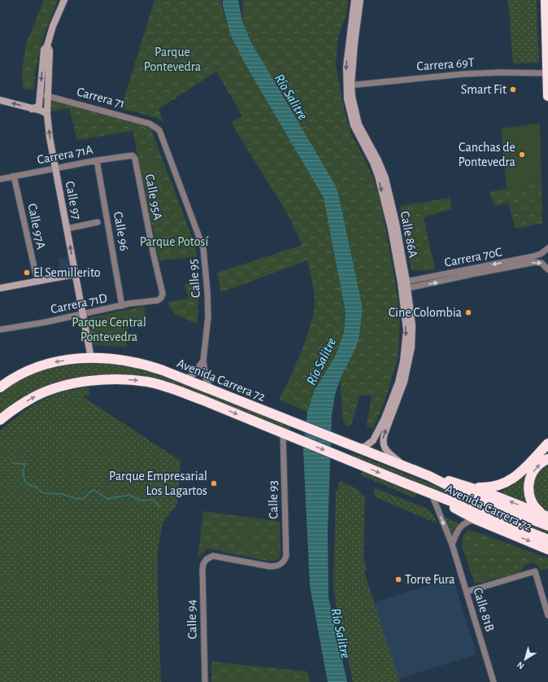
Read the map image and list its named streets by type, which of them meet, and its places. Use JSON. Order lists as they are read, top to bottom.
{
  "streets": {
    "highway": ["Avenida Carrera 72"],
    "street": [
      "Carrera 69T",
      "Carrera 71",
      "Carrera 71A",
      "Calle 95A",
      "Calle 97",
      "Calle 97A",
      "Calle 96",
      "Calle 86A",
      "Carrera 70C",
      "Calle 95",
      "Carrera 71D",
      "Calle 93",
      "Calle 81B",
      "Calle 94"
    ]
  },
  "crossings": [
    ["Carrera 69T", "Calle 86A"],
    ["Carrera 71", "Calle 97"],
    ["Carrera 71", "Calle 95"],
    ["Carrera 71A", "Calle 95A"],
    ["Carrera 71A", "Calle 97"],
    ["Carrera 71A", "Calle 97A"],
    ["Carrera 71A", "Calle 96"],
    ["Calle 95A", "Carrera 71D"],
    ["Calle 97", "Carrera 71D"],
    ["Calle 97", "Avenida Carrera 72"],
    ["Calle 96", "Carrera 71D"],
    ["Calle 86A", "Carrera 70C"],
    ["Calle 86A", "Avenida Carrera 72"],
    ["Calle 95", "Avenida Carrera 72"],
    ["Avenida Carrera 72", "Calle 93"],
    ["Avenida Carrera 72", "Calle 81B"],
    ["Calle 93", "Calle 94"]
  ],
  "water": ["Río Salitre"],
  "parks": ["Parque Pontevedra", "Parque Potosí", "Parque Central Pontevedra"],
  "places": [
    "Smart Fit",
    "Canchas de Pontevedra",
    "El Semillerito",
    "Cine Colombia",
    "Parque Empresarial Los Lagartos",
    "Torre Fura"
  ],
  "north": "bottom left"
}
